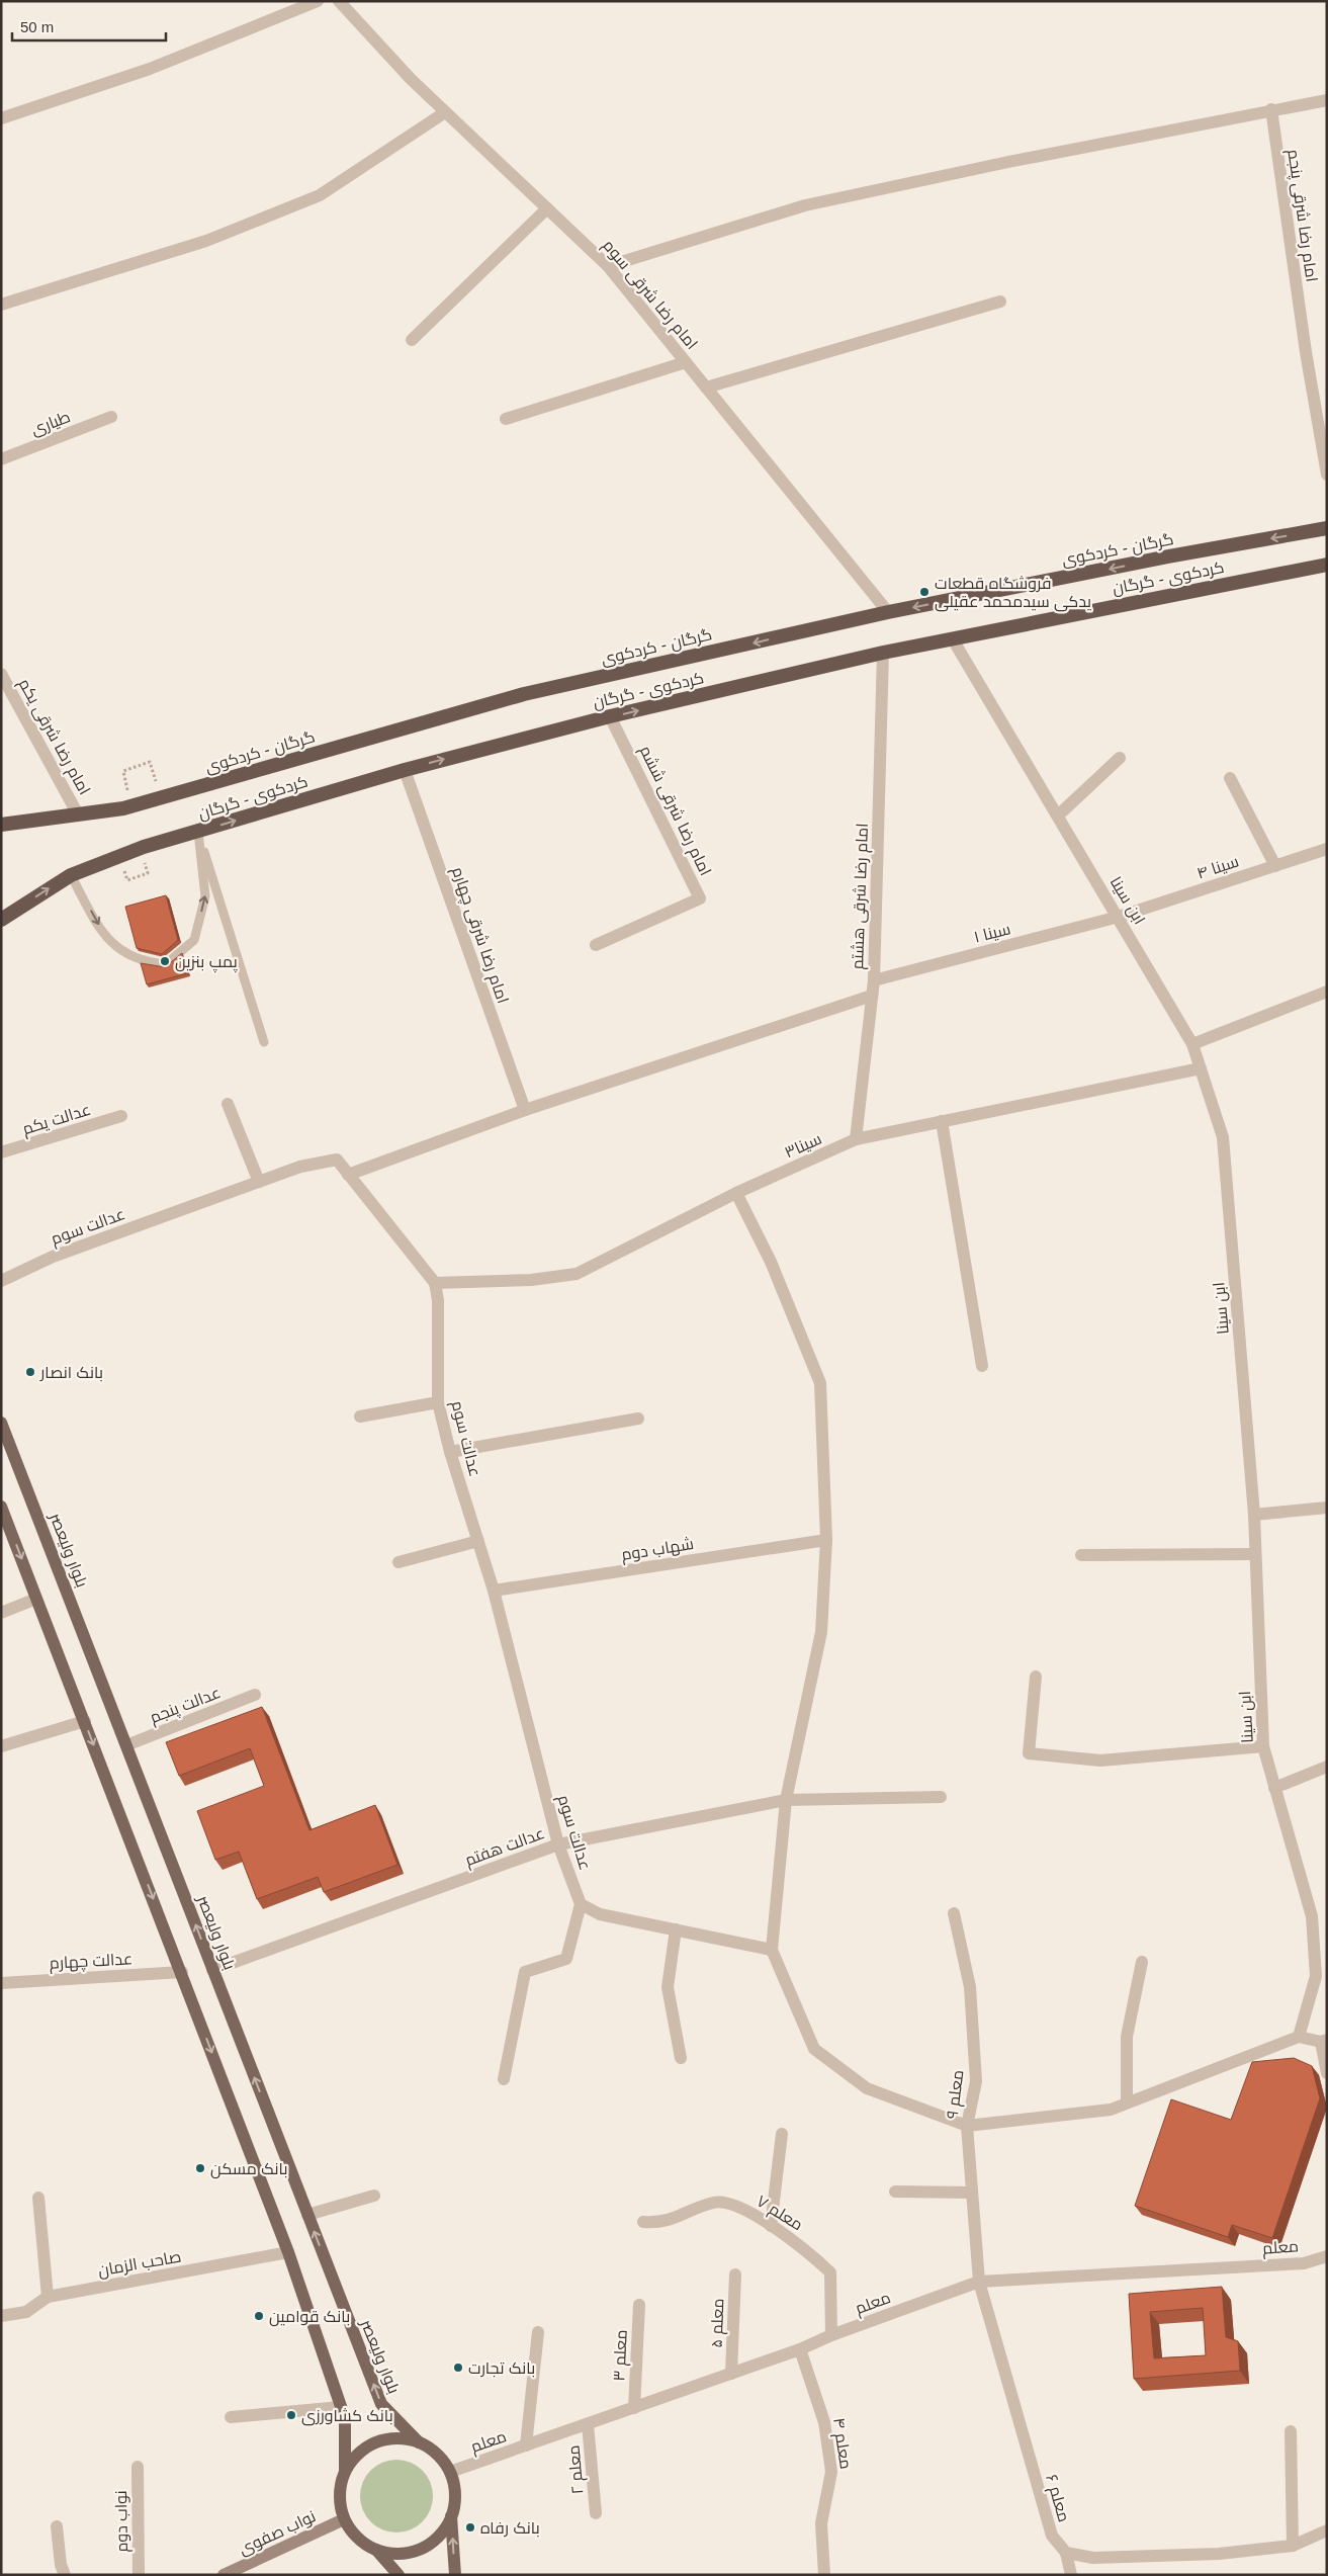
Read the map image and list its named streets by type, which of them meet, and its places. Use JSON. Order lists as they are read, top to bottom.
{
  "streets": {
    "highway": ["گرگان - کردکوی", "کردکوی - گرگان"],
    "main road": ["بلوار ولیعصر", "نواب صفوی"],
    "street": [
      "امام رضا شرقی پنجم",
      "امام رضا شرقی سوم",
      "طیاری",
      "امام رضا شرقی یکم",
      "امام رضا شرقی ششم",
      "سینا ۴",
      "امام رضا شرقی هشتم",
      "ابن سینا",
      "سینا ۱",
      "امام رضا شرقی چهارم",
      "عدالت یکم",
      "سینا۳",
      "عدالت سوم",
      "شهاب دوم",
      "عدالت پنجم",
      "عدالت هفتم",
      "عدالت چهارم",
      "معلم ۹",
      "معلم ۷",
      "معلم",
      "صاحب الزمان",
      "معلم ۵",
      "معلم ۳",
      "معلم ۴",
      "معلم ۲",
      "معلم ۶",
      "نواب دوم"
    ]
  },
  "crossings": [
    ["امام رضا شرقی سوم", "گرگان - کردکوی"],
    ["گرگان - کردکوی", "امام رضا شرقی یکم"],
    ["کردکوی - گرگان", "امام رضا شرقی ششم"],
    ["کردکوی - گرگان", "امام رضا شرقی هشتم"],
    ["کردکوی - گرگان", "ابن سینا"],
    ["کردکوی - گرگان", "امام رضا شرقی چهارم"],
    ["سینا ۴", "ابن سینا"],
    ["سینا ۴", "سینا ۱"],
    ["امام رضا شرقی هشتم", "سینا ۱"],
    ["امام رضا شرقی هشتم", "سینا۳"],
    ["ابن سینا", "سینا ۱"],
    ["ابن سینا", "سینا۳"],
    ["سینا۳", "عدالت سوم"],
    ["عدالت سوم", "شهاب دوم"],
    ["عدالت سوم", "عدالت هفتم"],
    ["بلوار ولیعصر", "عدالت پنجم"],
    ["بلوار ولیعصر", "عدالت هفتم"],
    ["بلوار ولیعصر", "معلم"],
    ["بلوار ولیعصر", "نواب صفوی"],
    ["معلم ۹", "معلم"],
    ["معلم ۹", "معلم ۶"],
    ["معلم ۷", "معلم"],
    ["معلم", "معلم ۵"],
    ["معلم", "معلم ۳"],
    ["معلم", "معلم ۴"],
    ["معلم", "معلم ۲"],
    ["معلم", "معلم ۶"],
    ["معلم", "نواب صفوی"]
  ],
  "one_way": ["گرگان - کردکوی", "کردکوی - گرگان"],
  "places": [
    "فروشگاه قطعات یدکی سیدمحمد عقیلی",
    "پمپ بنزین",
    "بانک انصار",
    "بانک مسکن",
    "بانک قوامین",
    "بانک تجارت",
    "بانک کشاورزی",
    "بانک رفاه"
  ],
  "scale_bar": "50 m"
}
